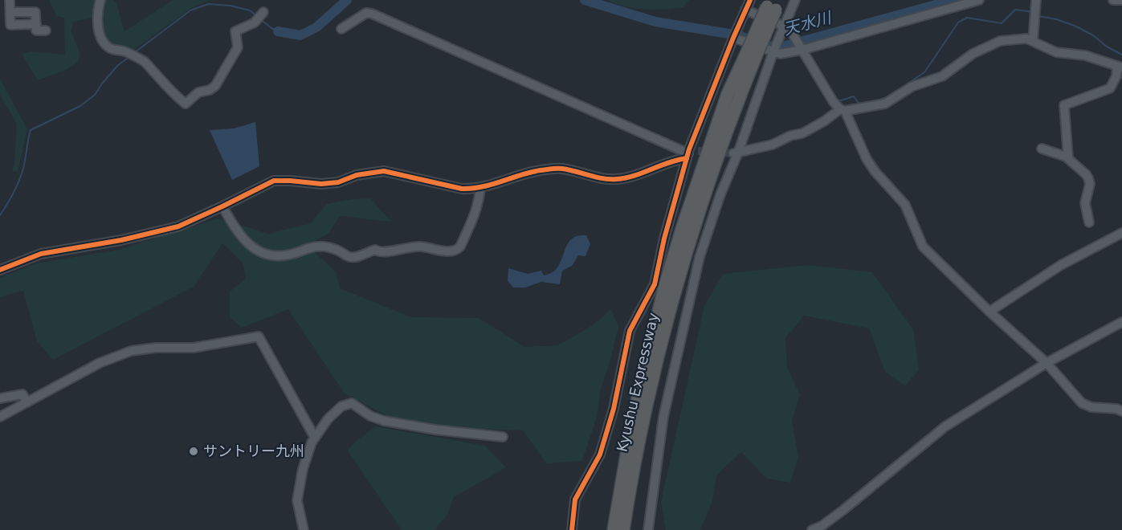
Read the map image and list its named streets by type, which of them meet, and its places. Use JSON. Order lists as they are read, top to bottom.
{
  "streets": {
    "highway": ["Kyushu Expressway"]
  },
  "water": ["天水川"],
  "places": ["サントリー九州"]
}
